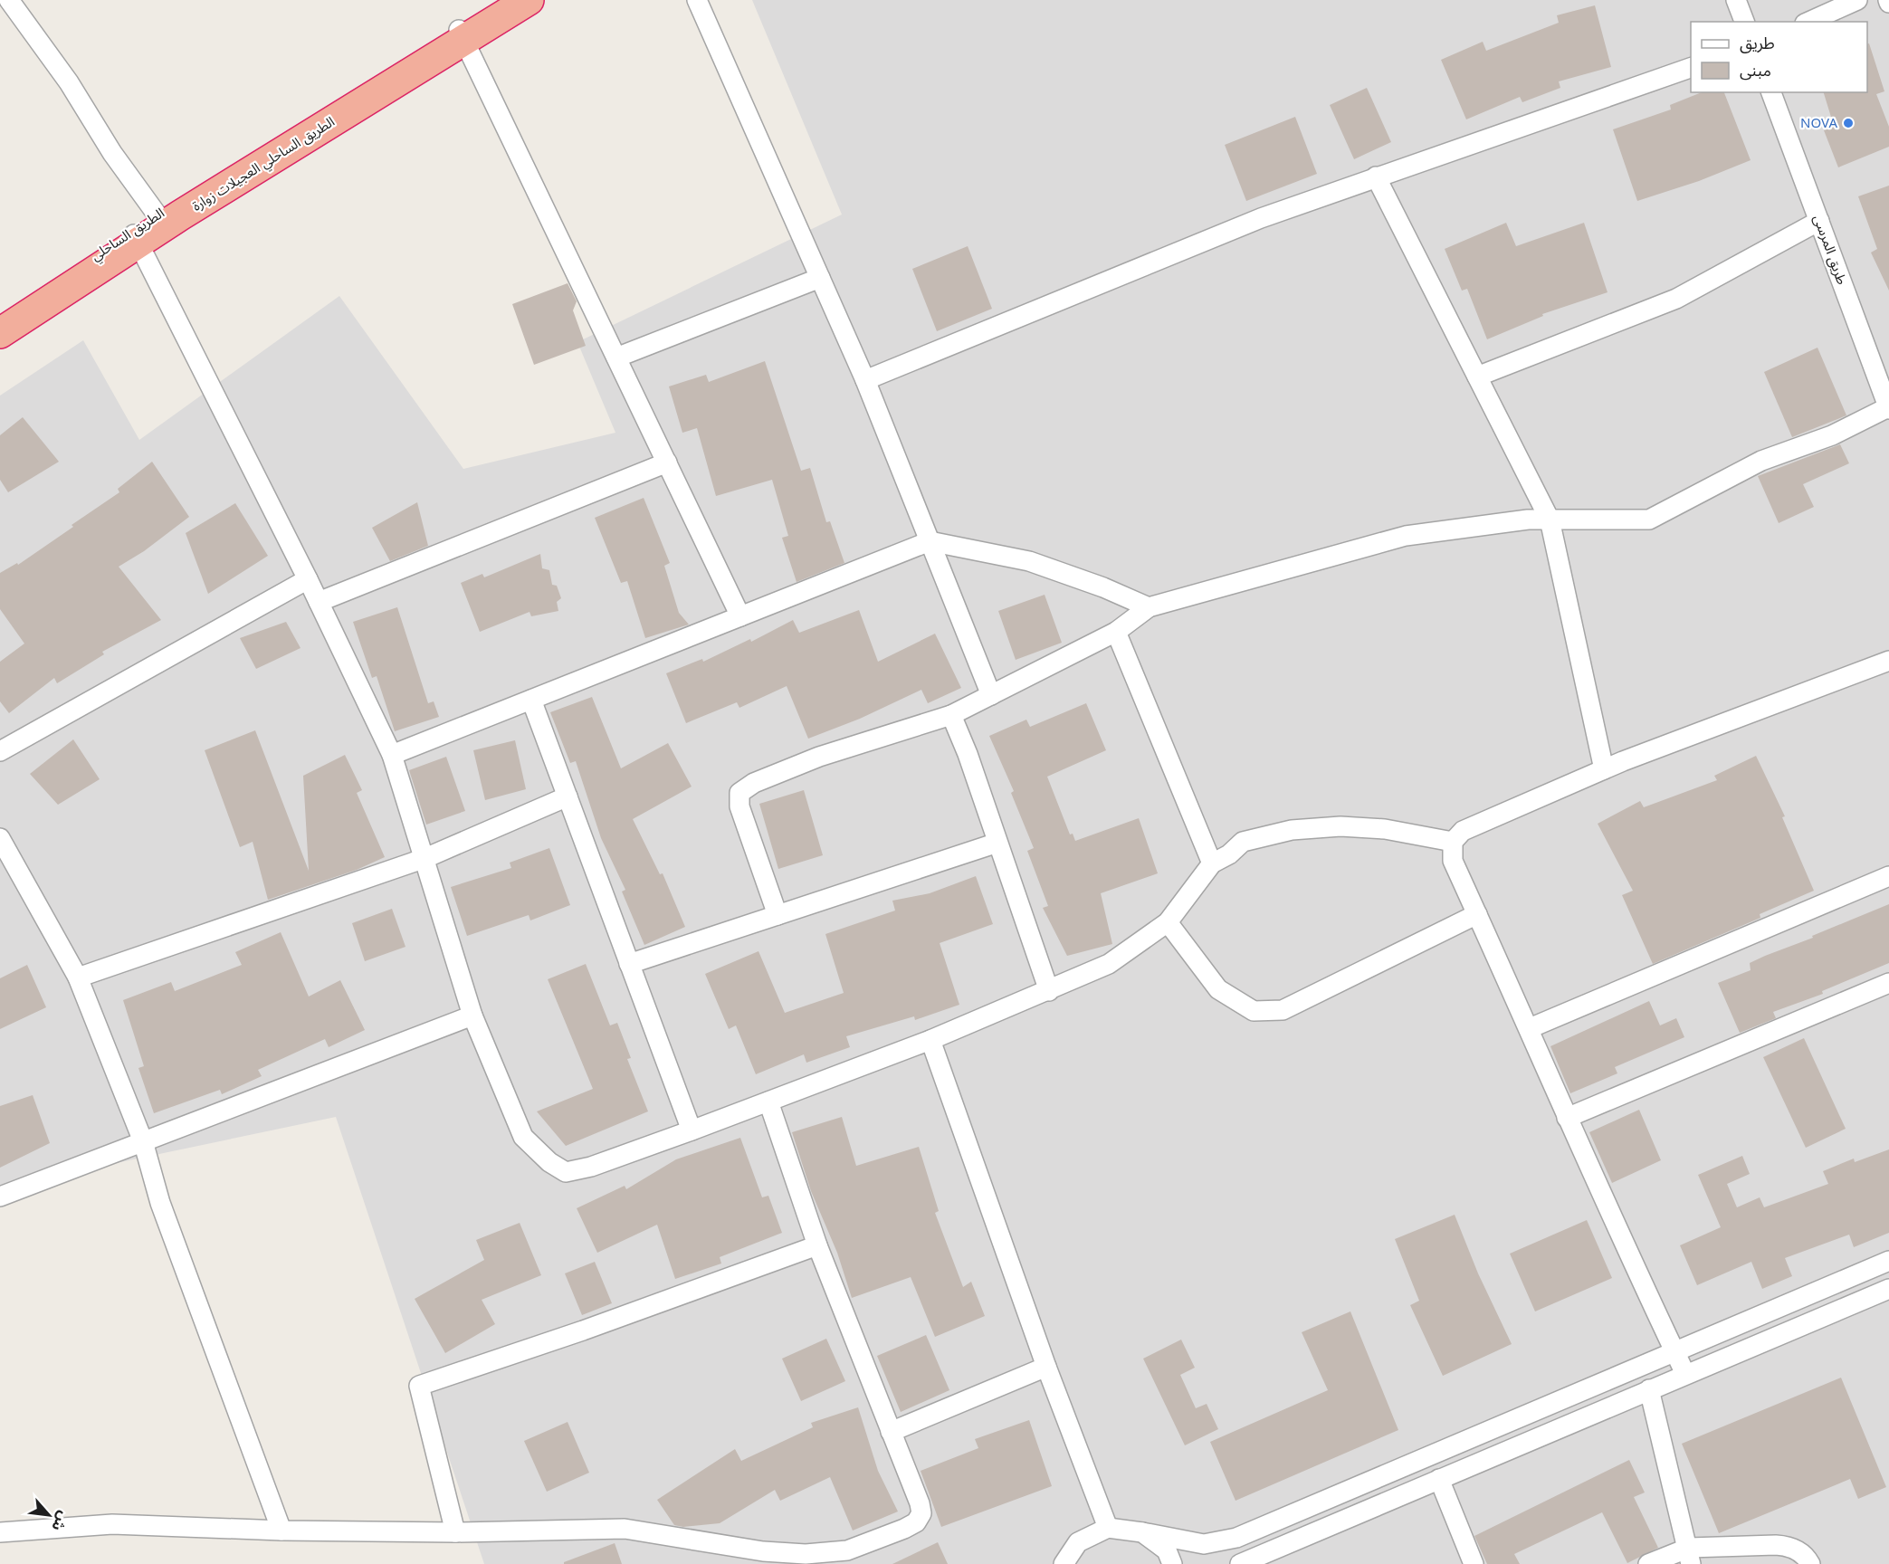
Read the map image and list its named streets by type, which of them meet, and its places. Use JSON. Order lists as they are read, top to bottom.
{
  "streets": {
    "highway": ["الطريق الساحلي العجيلات زوارة", "الطريق الساحلي"],
    "street": ["طريق المرسى"]
  },
  "crossings": [
    ["الطريق الساحلي العجيلات زوارة", "الطريق الساحلي"]
  ],
  "places": ["NOVA"],
  "legend": ["طريق", "مبنى"],
  "north": "bottom right"
}
